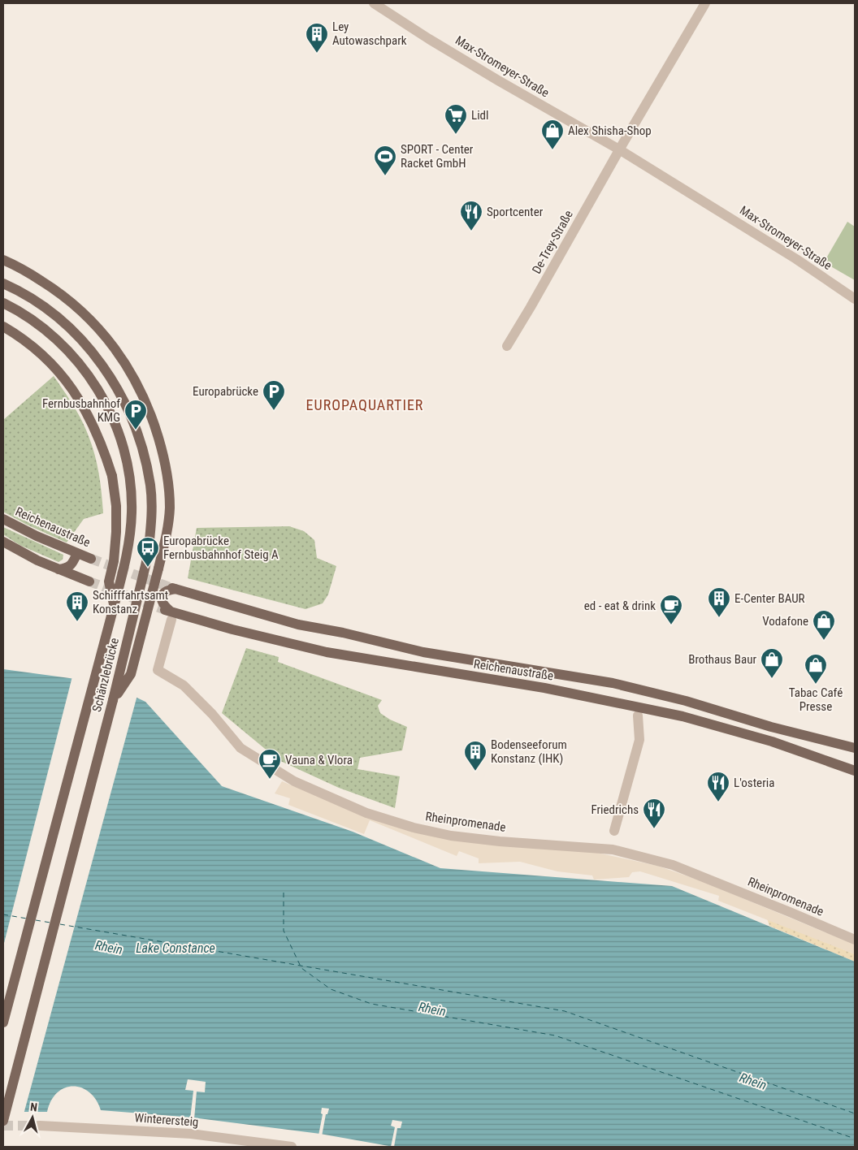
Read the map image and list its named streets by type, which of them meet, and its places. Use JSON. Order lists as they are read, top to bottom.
{
  "streets": {
    "main road": ["Reichenaustraße", "Schänzlebrücke"],
    "street": [
      "Max-Stromeyer-Straße",
      "De-Trey-Straße",
      "Rheinpromenade",
      "Winterersteig"
    ]
  },
  "crossings": [
    ["Max-Stromeyer-Straße", "De-Trey-Straße"],
    ["Reichenaustraße", "Rheinpromenade"]
  ],
  "districts": ["EUROPAQUARTIER"],
  "water": ["Rhein", "Lake Constance"],
  "places": {
    "building": [
      "Ley Autowaschpark",
      "E-Center BAUR",
      "Schifffahrtsamt Konstanz",
      "Bodenseeforum Konstanz (IHK)"
    ],
    "supermarket": ["Lidl"],
    "shop": [
      "Alex Shisha-Shop",
      "Vodafone",
      "Brothaus Baur",
      "Tabac Café Presse"
    ],
    "sports": ["SPORT - Center Racket GmbH"],
    "restaurant": ["Sportcenter", "L'osteria", "Friedrichs"],
    "parking": ["Europabrücke", "Fernbusbahnhof KMG"],
    "bus stop": ["Europabrücke Fernbusbahnhof Steig A"],
    "cafe": ["ed - eat & drink", "Vauna & Vlora"]
  },
  "north": "top"
}
